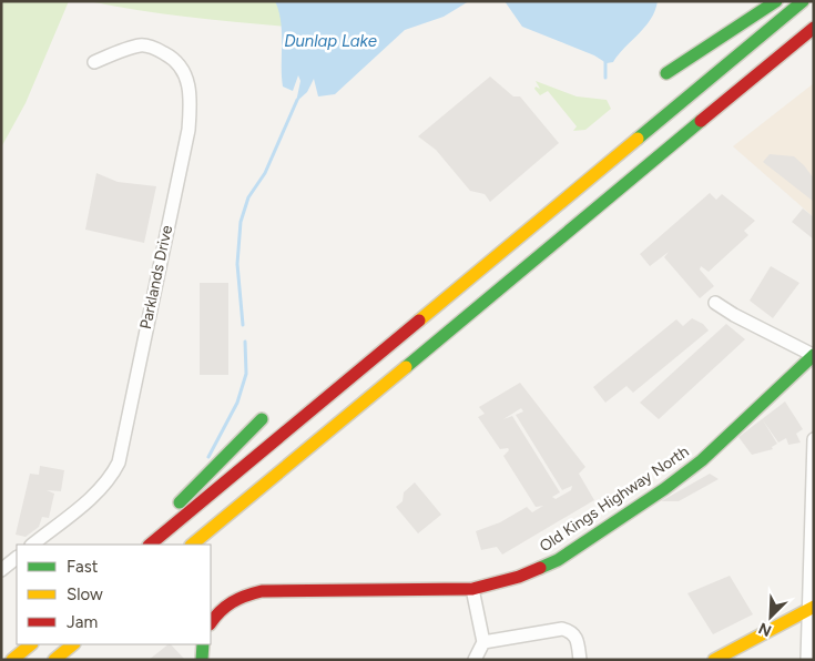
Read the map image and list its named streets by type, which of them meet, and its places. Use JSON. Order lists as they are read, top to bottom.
{
  "streets": {
    "main road": ["Old Kings Highway North"],
    "street": ["Parklands Drive"]
  },
  "water": ["Dunlap Lake"],
  "legend": ["Fast", "Slow", "Jam"],
  "north": "bottom left"
}
